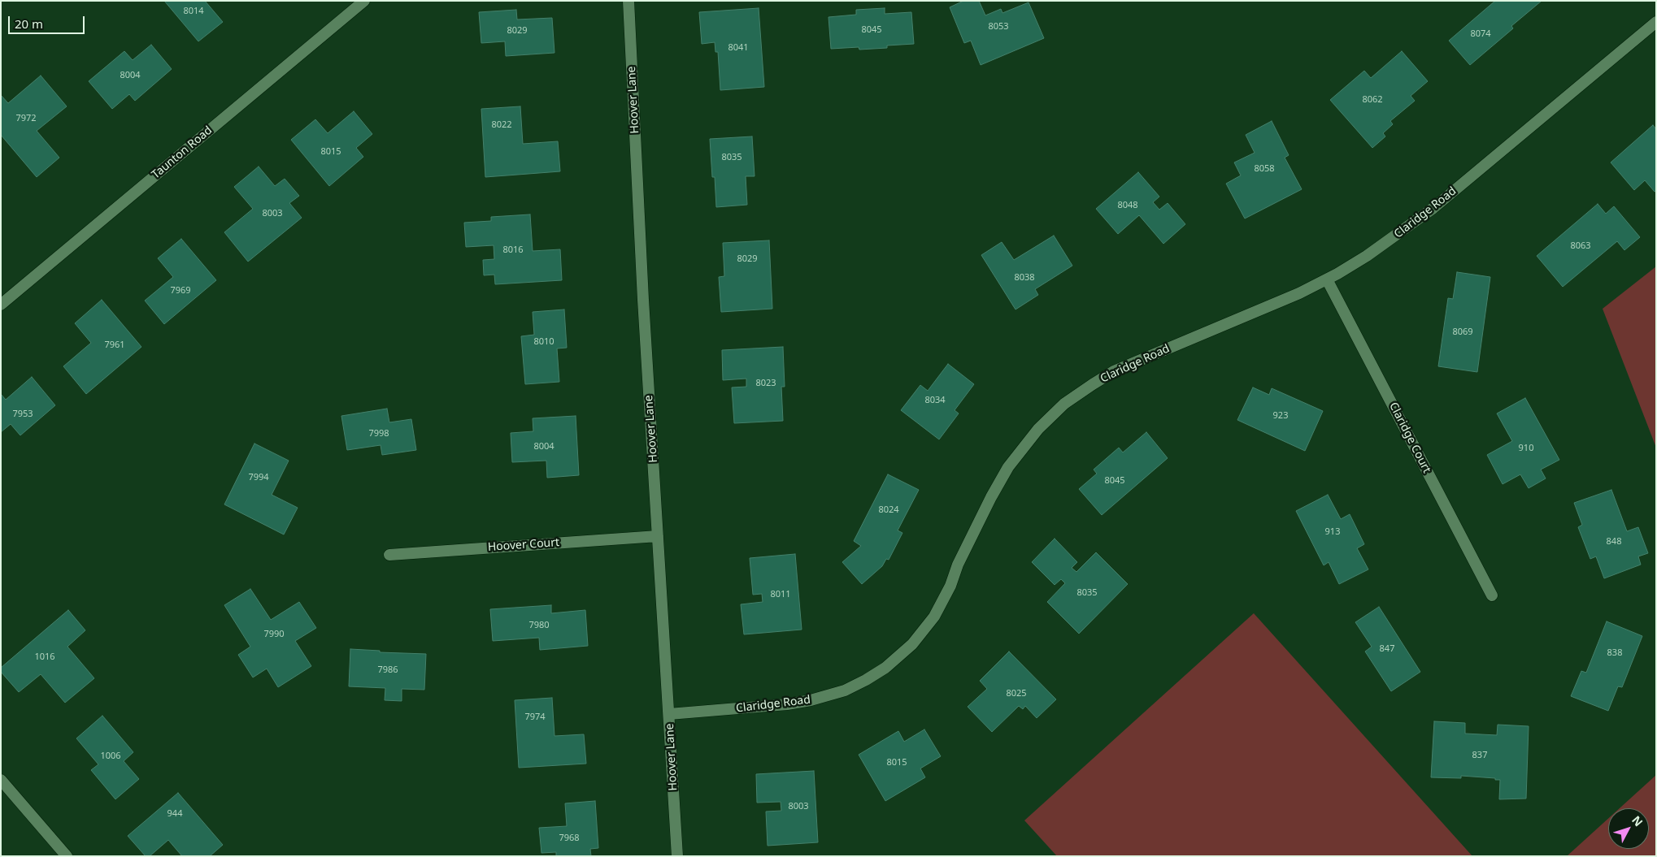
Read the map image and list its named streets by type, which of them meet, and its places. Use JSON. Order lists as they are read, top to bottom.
{
  "streets": {
    "street": [
      "Hoover Lane",
      "Taunton Road",
      "Claridge Road",
      "Claridge Court",
      "Hoover Court"
    ]
  },
  "crossings": [
    ["Hoover Lane", "Claridge Road"],
    ["Hoover Lane", "Hoover Court"],
    ["Claridge Road", "Claridge Court"]
  ],
  "house_numbers": [
    "8014",
    "8053",
    "8045",
    "8029",
    "8074",
    "8041",
    "8004",
    "8062",
    "7972",
    "8022",
    "8015",
    "8035",
    "8058",
    "8048",
    "8003",
    "8063",
    "8016",
    "8029",
    "8038",
    "7969",
    "8069",
    "8010",
    "7961",
    "8023",
    "8034",
    "7953",
    "923",
    "7998",
    "8004",
    "910",
    "7994",
    "8045",
    "8024",
    "913",
    "848",
    "8035",
    "8011",
    "7980",
    "7990",
    "847",
    "838",
    "1016",
    "7986",
    "8025",
    "7974",
    "837",
    "1006",
    "8015",
    "8003",
    "944",
    "7968"
  ],
  "scale_bar": "20 m",
  "north": "top right"
}
